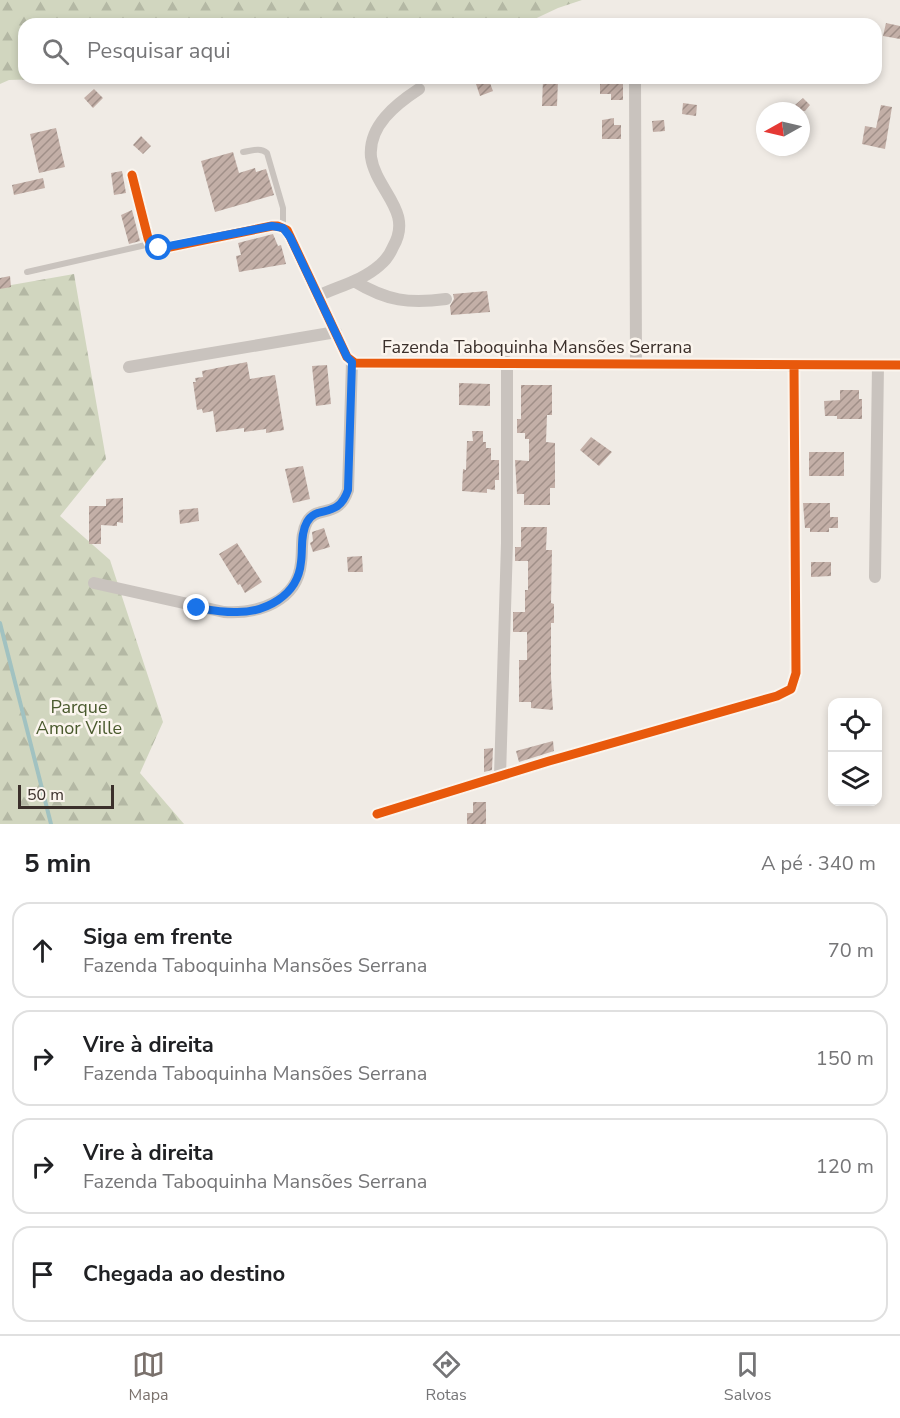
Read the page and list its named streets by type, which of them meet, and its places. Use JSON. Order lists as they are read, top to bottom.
{
  "streets": {
    "street": ["Fazenda Taboquinha Mansões Serrana"]
  },
  "parks": ["Parque Amor Ville"],
  "scale_bar": "50 m",
  "north": "left",
  "page": {
    "search": "Pesquisar aqui",
    "scale": "50 m",
    "heading": ["5 min", "A pé · 340 m"],
    "list": [
      ["Siga em frente", "Fazenda Taboquinha Mansões Serrana", "70 m"],
      ["Vire à direita", "Fazenda Taboquinha Mansões Serrana", "150 m"],
      ["Vire à direita", "Fazenda Taboquinha Mansões Serrana", "120 m"],
      "Chegada ao destino"
    ],
    "nav": ["Mapa", "Rotas", "Salvos"]
  }
}
